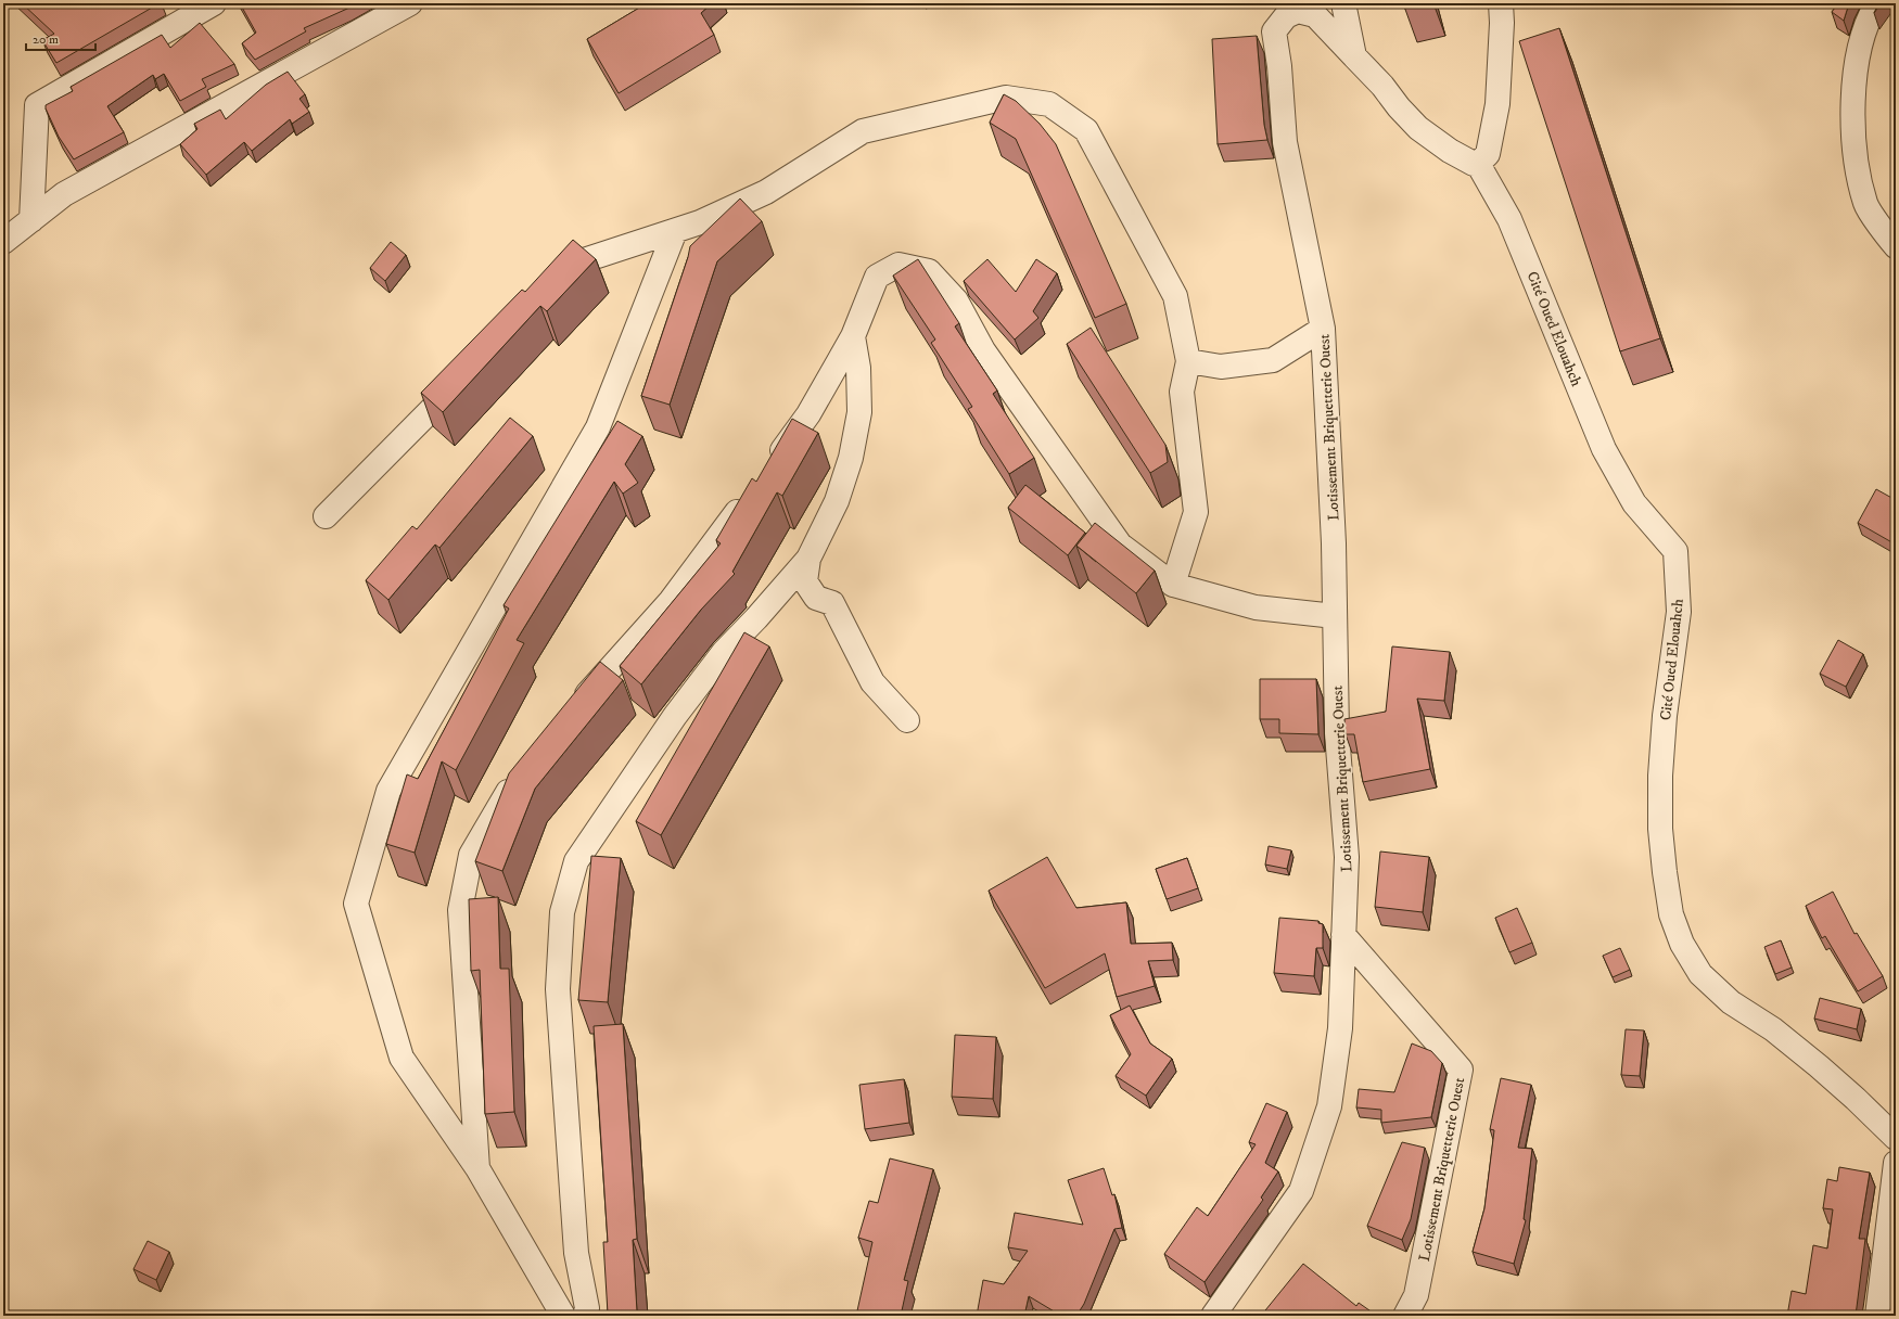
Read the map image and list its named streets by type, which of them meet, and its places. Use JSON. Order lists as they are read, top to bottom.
{
  "streets": {
    "street": ["Cité Oued Elouahch", "Lotissement Briquetterie Ouest"]
  },
  "scale_bar": "20 m"
}
